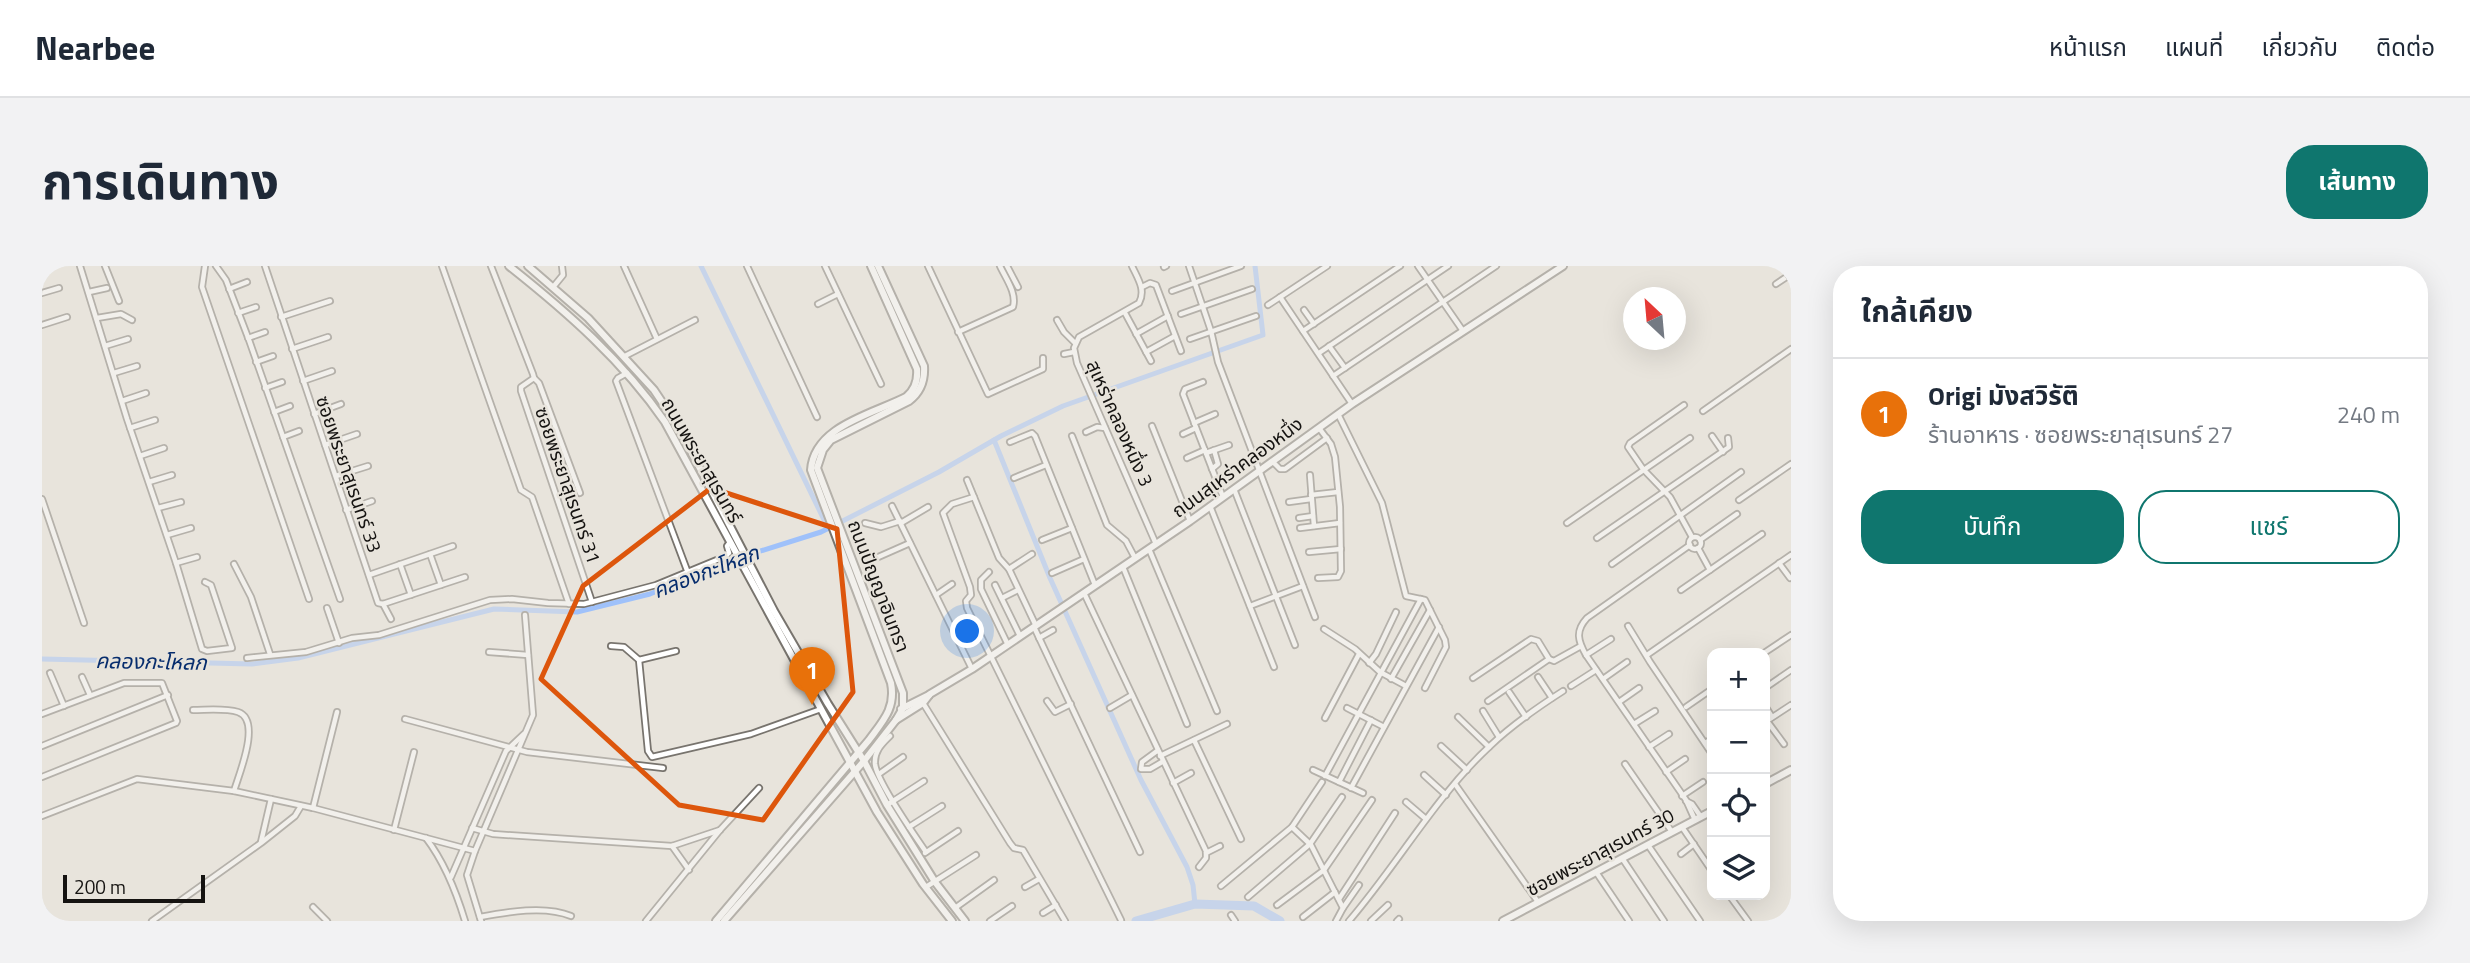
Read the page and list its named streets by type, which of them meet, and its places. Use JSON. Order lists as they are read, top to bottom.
{
  "streets": {
    "street": [
      "สุเหร่าคลองหนึ่ง 3",
      "ถนนพระยาสุเรนทร์",
      "ถนนสุเหร่าคลองหนึ่ง",
      "ซอยพระยาสุเรนทร์ 33",
      "ซอยพระยาสุเรนทร์ 31",
      "ถนนปัญญาอินทรา",
      "ซอยพระยาสุเรนทร์ 30"
    ]
  },
  "crossings": [
    ["สุเหร่าคลองหนึ่ง 3", "ถนนสุเหร่าคลองหนึ่ง"],
    ["ถนนพระยาสุเรนทร์", "ถนนปัญญาอินทรา"],
    ["ถนนสุเหร่าคลองหนึ่ง", "ถนนปัญญาอินทรา"]
  ],
  "water": ["คลองกะโหลก"],
  "scale_bar": "200 m",
  "north": "top left",
  "page": {
    "header": "Nearbee",
    "nav": [
      "หน้าแรก",
      "แผนที่",
      "เกี่ยวกับ",
      "ติดต่อ"
    ],
    "title": "การเดินทาง",
    "buttons": [
      "เส้นทาง",
      ["บันทึก", "แชร์"]
    ],
    "heading": "ใกล้เคียง",
    "list": [
      {
        "mark": "1",
        "name": "Origi มังสวิรัติ",
        "note": "ร้านอาหาร · ซอยพระยาสุเรนทร์ 27",
        "value": "240 m"
      }
    ],
    "pins": "1",
    "map_buttons": ["+", "−"],
    "scale": "200 m"
  }
}
